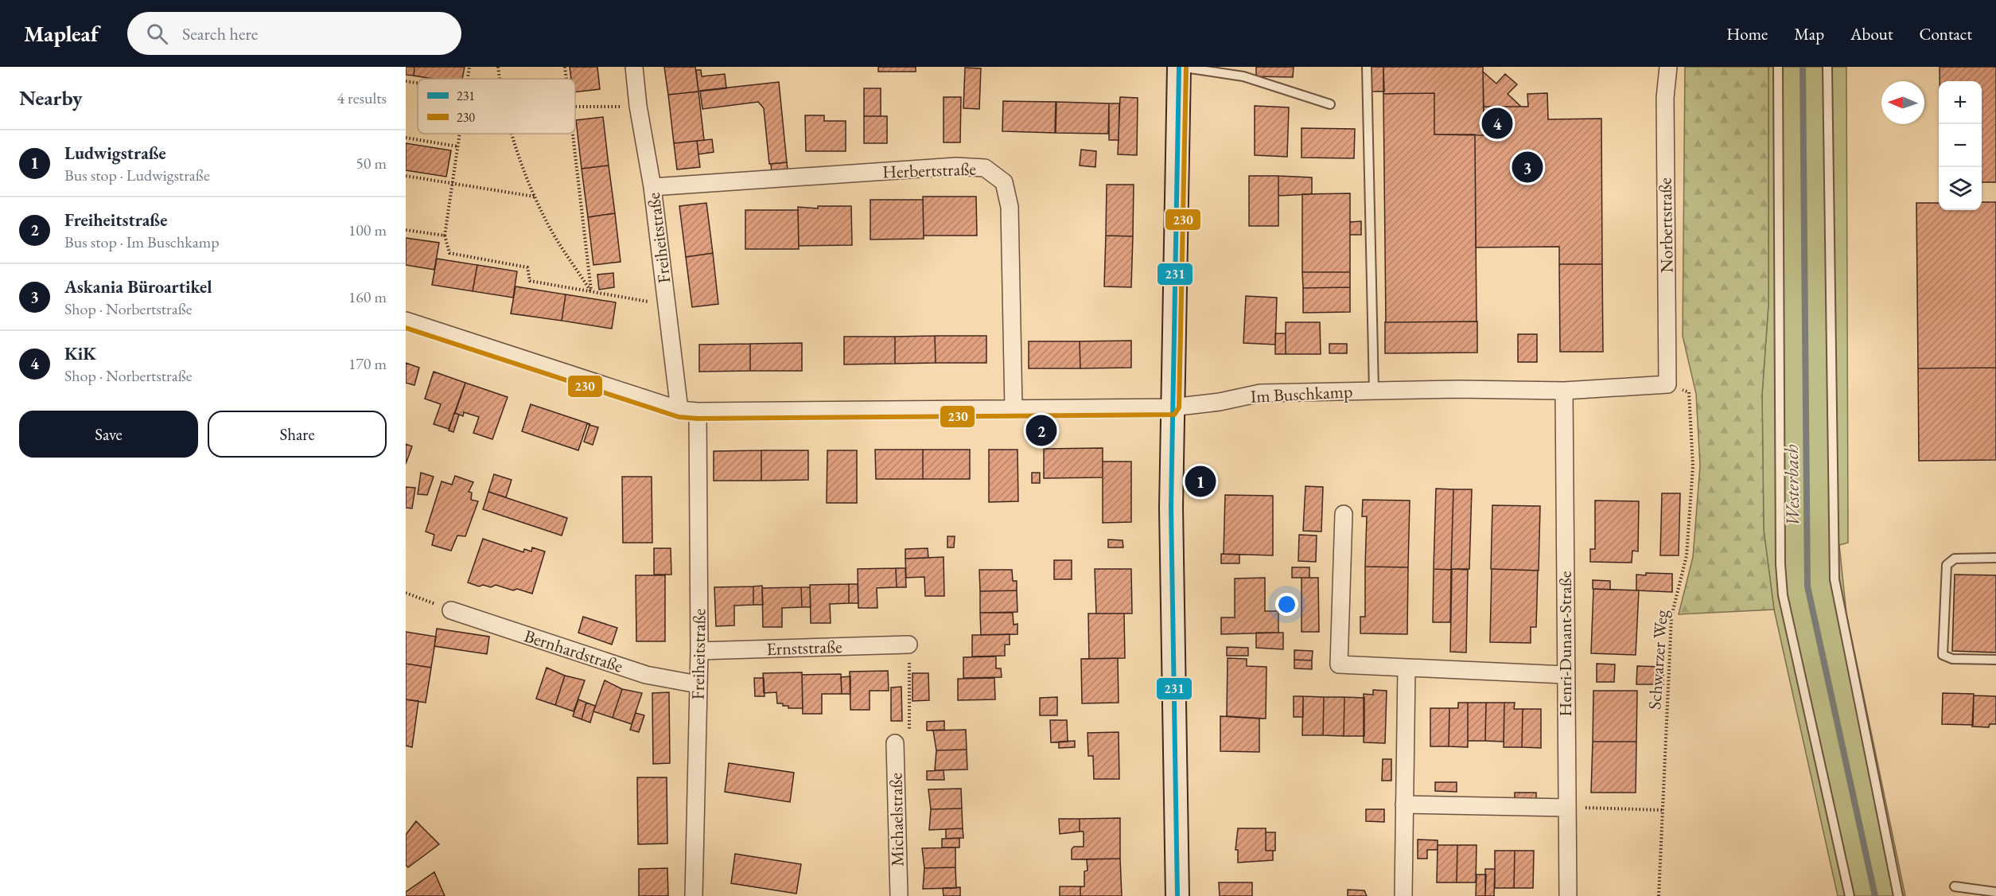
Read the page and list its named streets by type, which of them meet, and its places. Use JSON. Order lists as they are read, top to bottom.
{
  "streets": {
    "street": [
      "Herbertstraße",
      "Norbertstraße",
      "Freiheitstraße",
      "Im Buschkamp",
      "Henri-Dunant-Straße",
      "Ernststraße",
      "Bernhardstraße",
      "Michaelstraße"
    ],
    "path": ["Schwarzer Weg"]
  },
  "crossings": [
    ["Herbertstraße", "Freiheitstraße"],
    ["Herbertstraße", "Im Buschkamp"],
    ["Norbertstraße", "Im Buschkamp"],
    ["Norbertstraße", "Schwarzer Weg"],
    ["Freiheitstraße", "Im Buschkamp"],
    ["Freiheitstraße", "Ernststraße"],
    ["Freiheitstraße", "Bernhardstraße"],
    ["Im Buschkamp", "Henri-Dunant-Straße"],
    ["Im Buschkamp", "Schwarzer Weg"]
  ],
  "water": ["Westerbach"],
  "lines": ["transit line 231", "transit line 230"],
  "legend": ["231", "230"],
  "north": "left",
  "page": {
    "header": "Mapleaf",
    "search": "Search here",
    "nav": [
      "Home",
      "Map",
      "About",
      "Contact"
    ],
    "heading": ["Nearby", "4 results"],
    "map_buttons": ["+", "−"],
    "pins": [
      "4",
      "3",
      "2",
      "1"
    ],
    "list": [
      {
        "mark": "1",
        "name": "Ludwigstraße",
        "note": "Bus stop · Ludwigstraße",
        "value": "50 m"
      },
      {
        "mark": "2",
        "name": "Freiheitstraße",
        "note": "Bus stop · Im Buschkamp",
        "value": "100 m"
      },
      {
        "mark": "3",
        "name": "Askania Büroartikel",
        "note": "Shop · Norbertstraße",
        "value": "160 m"
      },
      {
        "mark": "4",
        "name": "KiK",
        "note": "Shop · Norbertstraße",
        "value": "170 m"
      }
    ],
    "buttons": ["Save", "Share"]
  }
}
